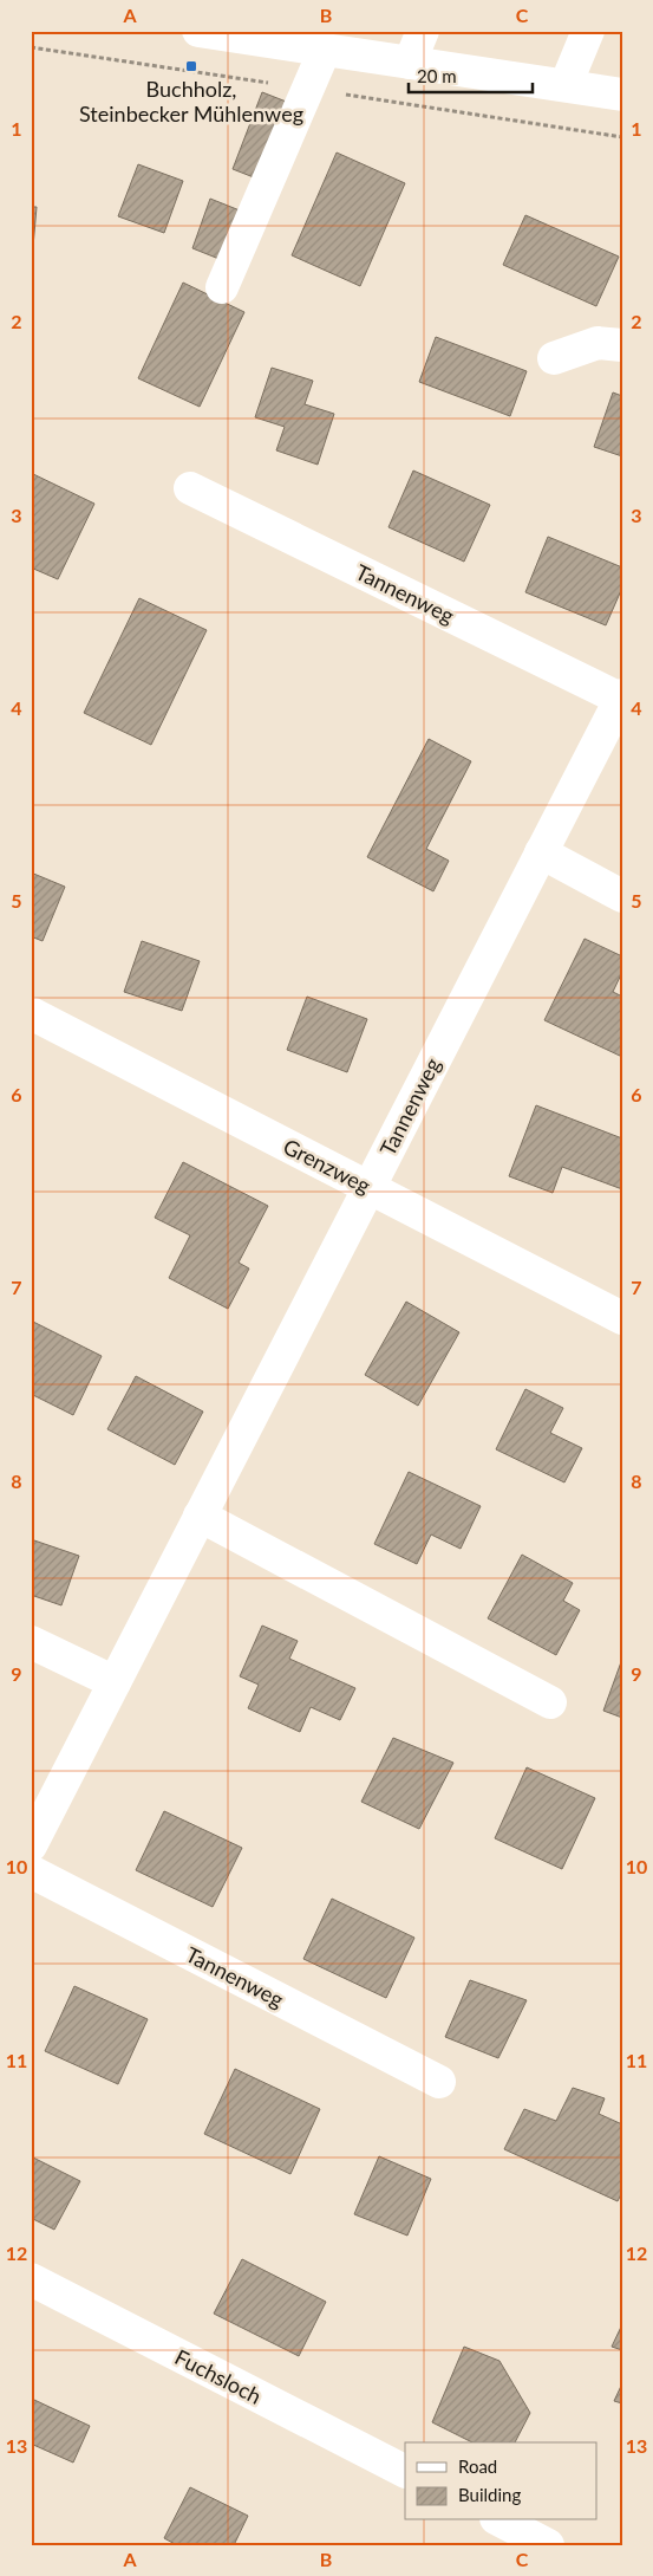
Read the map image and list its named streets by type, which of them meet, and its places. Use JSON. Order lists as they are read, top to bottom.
{
  "streets": {
    "street": ["Tannenweg", "Grenzweg", "Fuchsloch"]
  },
  "crossings": [
    ["Tannenweg", "Grenzweg"]
  ],
  "places": {
    "transit": ["Buchholz, Steinbecker Mühlenweg"]
  },
  "legend": ["Road", "Building"],
  "scale_bar": "20 m",
  "grid": {
    "columns": ["A", "B", "C"],
    "rows": [
      "1",
      "2",
      "3",
      "4",
      "5",
      "6",
      "7",
      "8",
      "9",
      "10",
      "11",
      "12",
      "13"
    ]
  }
}
